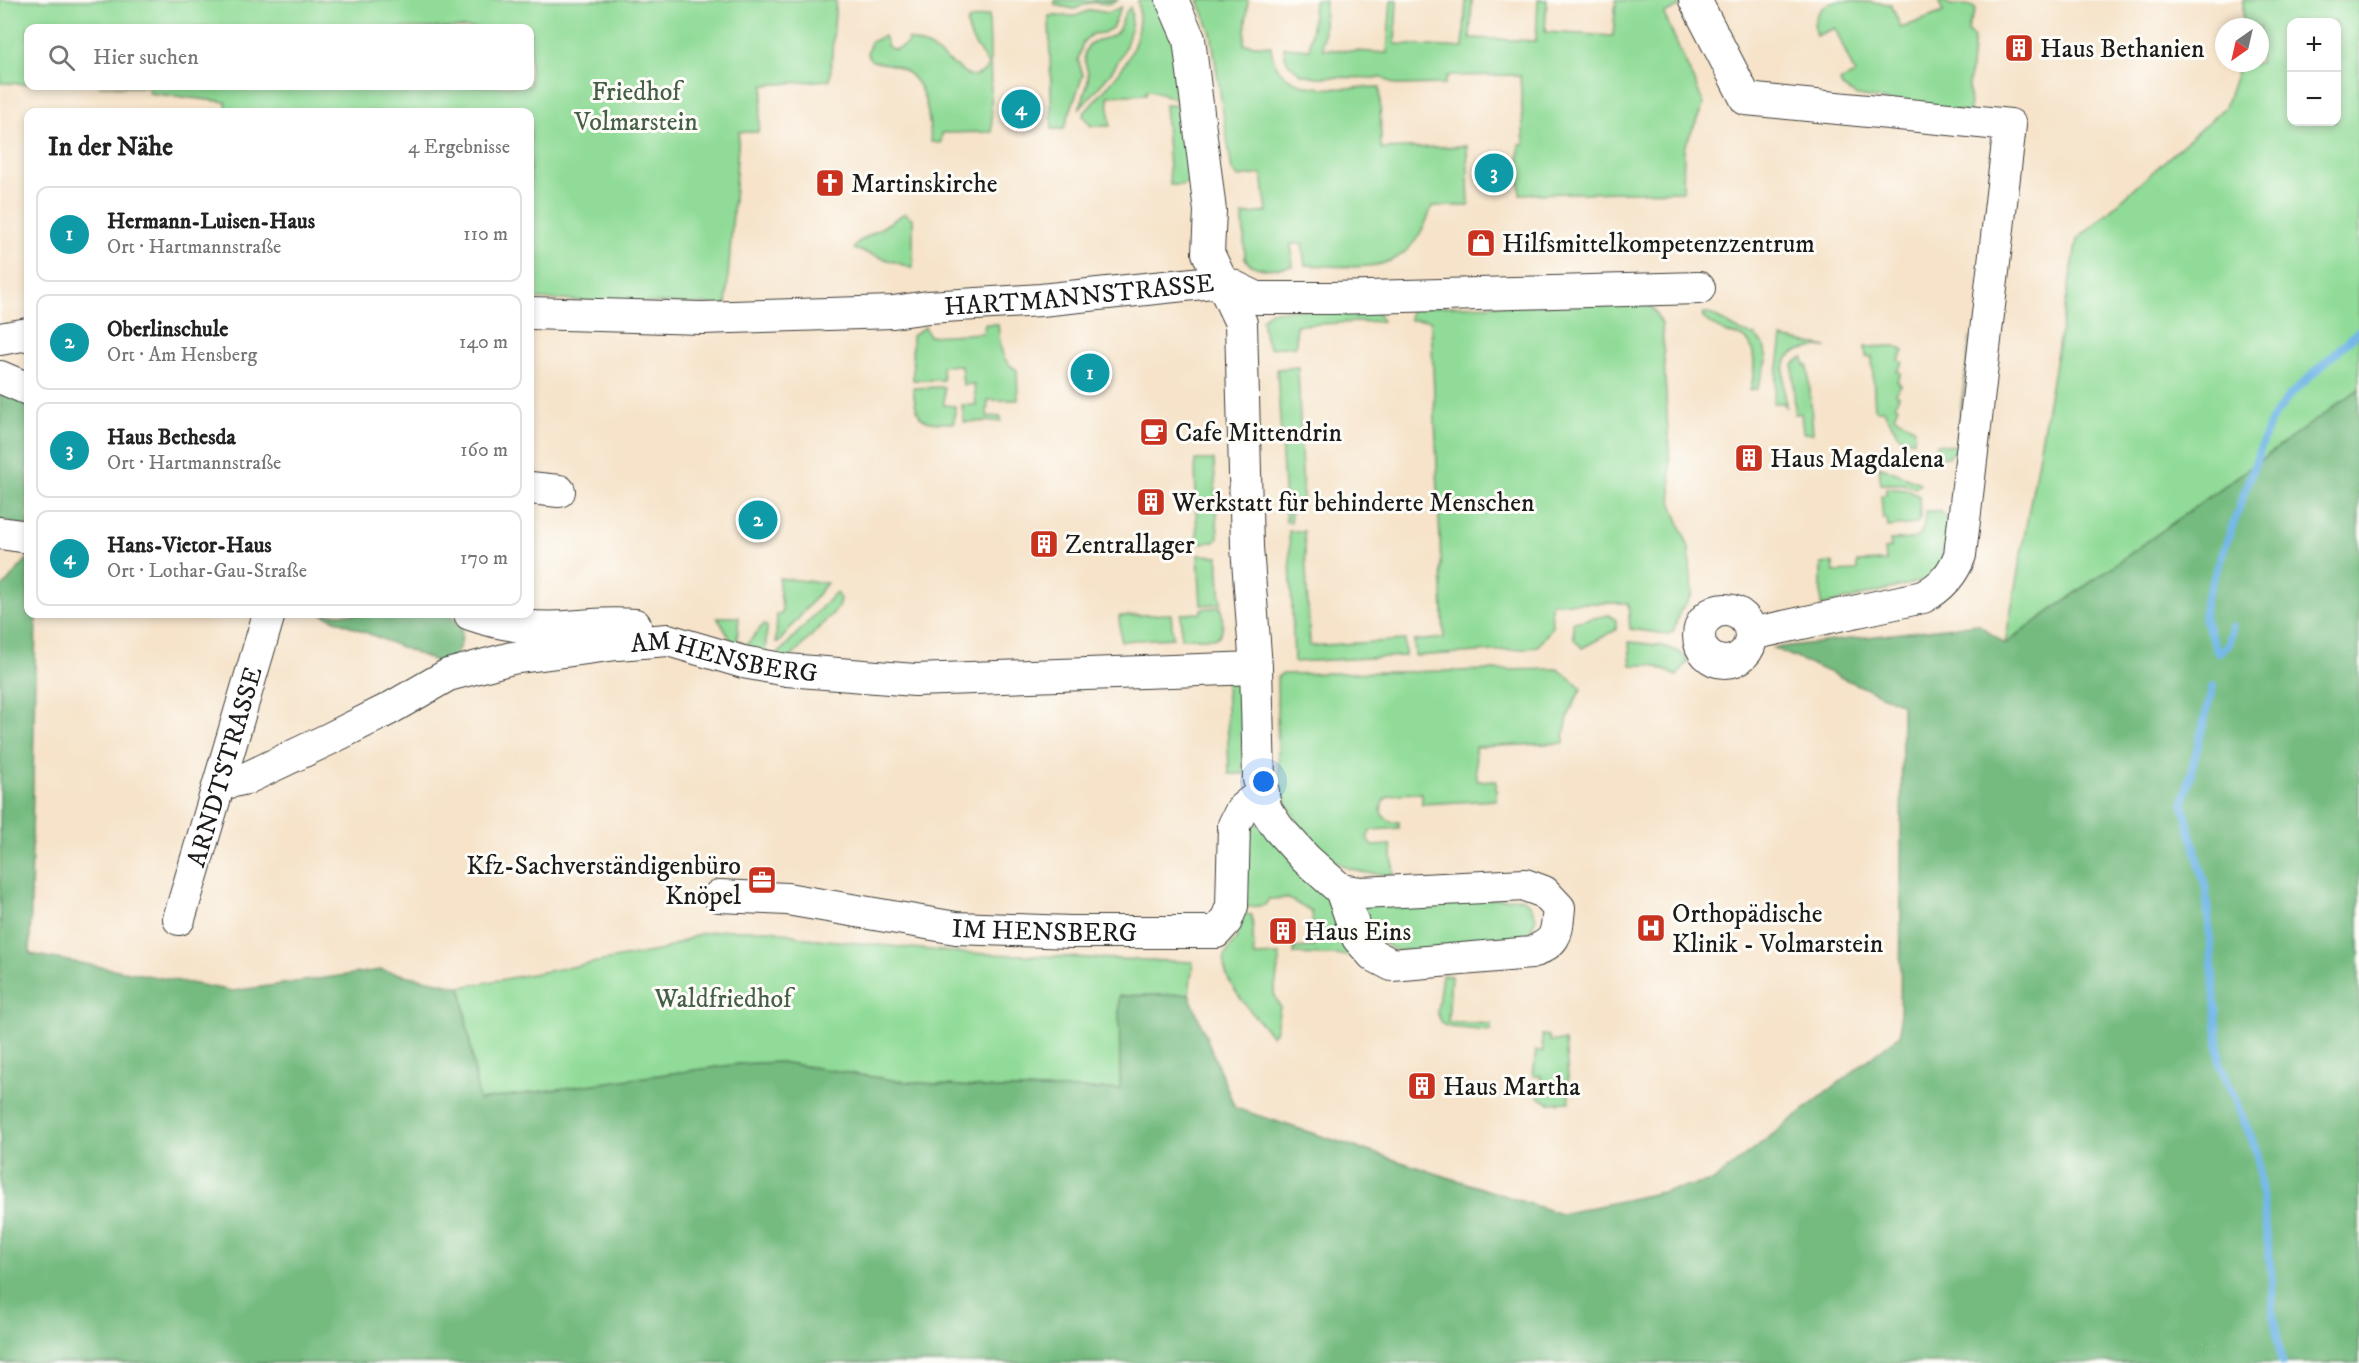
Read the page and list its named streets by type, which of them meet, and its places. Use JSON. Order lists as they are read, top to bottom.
{
  "streets": {
    "street": [
      "HARTMANNSTRASSE",
      "AM HENSBERG",
      "ARNDTSTRASSE",
      "IM HENSBERG"
    ]
  },
  "crossings": [
    ["AM HENSBERG", "ARNDTSTRASSE"]
  ],
  "parks": ["Friedhof Volmarstein", "Waldfriedhof"],
  "places": {
    "building": [
      "Haus Bethanien",
      "Haus Magdalena",
      "Werkstatt für behinderte Menschen",
      "Zentrallager",
      "Haus Eins",
      "Haus Martha"
    ],
    "church": ["Martinskirche"],
    "shop": ["Hilfsmittelkompetenzzentrum"],
    "cafe": ["Cafe Mittendrin"],
    "office": ["Kfz-Sachverständigenbüro Knöpel"],
    "hospital": ["Orthopädische Klinik - Volmarstein"]
  },
  "north": "bottom left",
  "page": {
    "map_buttons": ["+", "−"],
    "search": "Hier suchen",
    "pins": [
      "4",
      "3",
      "1",
      "2"
    ],
    "heading": ["In der Nähe", "4 Ergebnisse"],
    "list": [
      {
        "mark": "1",
        "name": "Hermann-Luisen-Haus",
        "note": "Ort · Hartmannstraße",
        "value": "110 m"
      },
      {
        "mark": "2",
        "name": "Oberlinschule",
        "note": "Ort · Am Hensberg",
        "value": "140 m"
      },
      {
        "mark": "3",
        "name": "Haus Bethesda",
        "note": "Ort · Hartmannstraße",
        "value": "160 m"
      },
      {
        "mark": "4",
        "name": "Hans-Vietor-Haus",
        "note": "Ort · Lothar-Gau-Straße",
        "value": "170 m"
      }
    ]
  }
}
